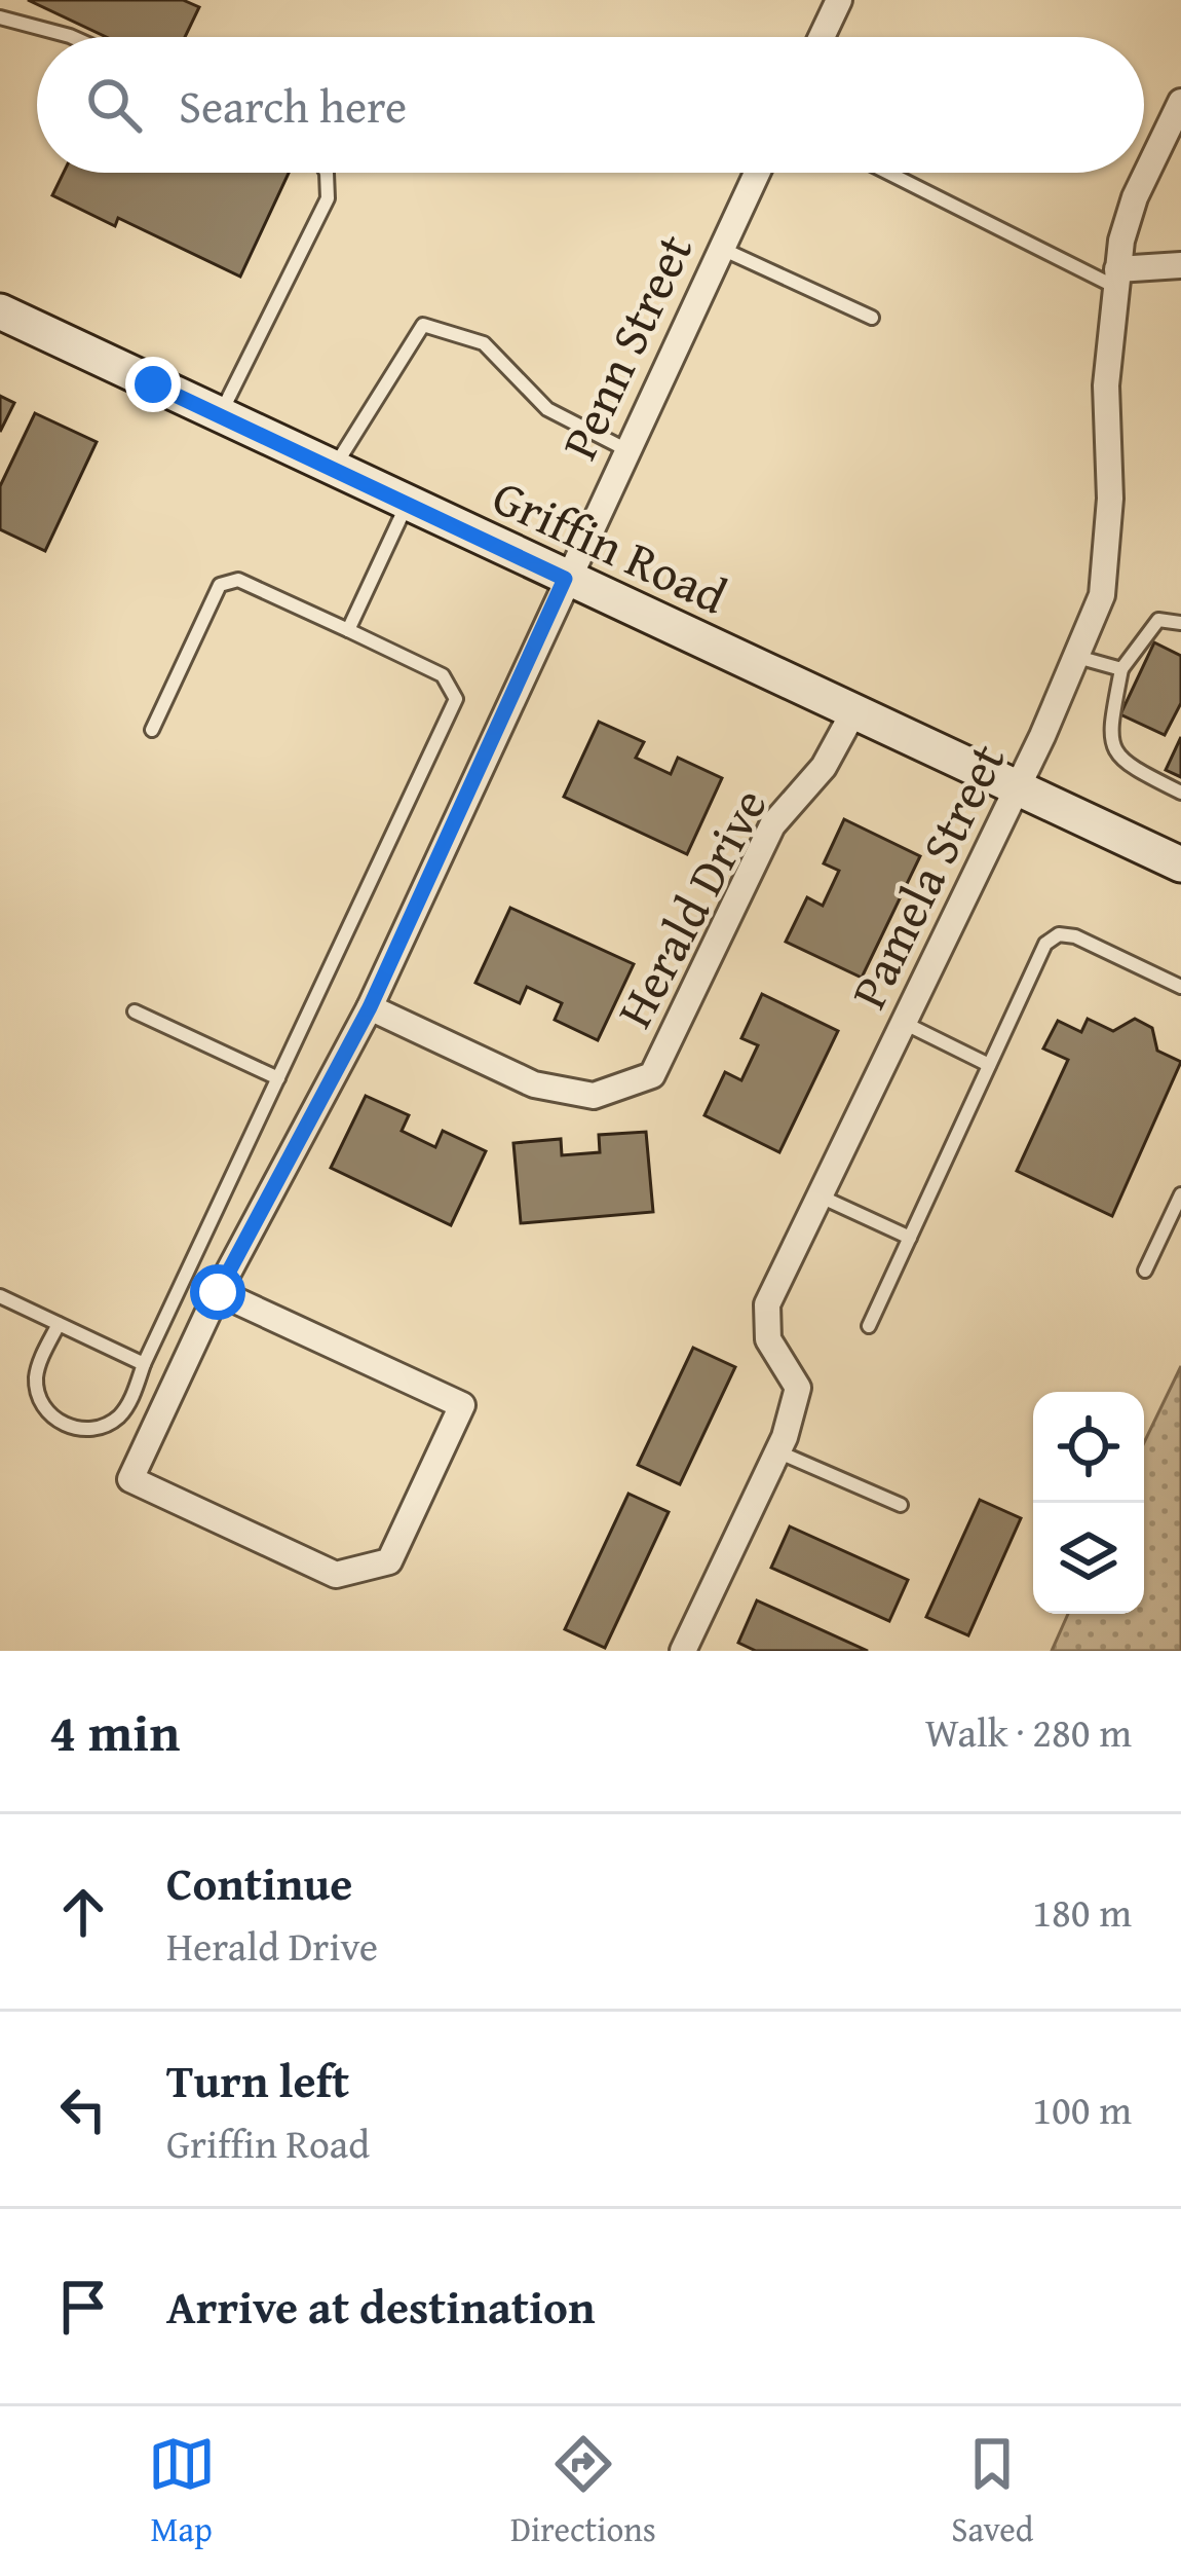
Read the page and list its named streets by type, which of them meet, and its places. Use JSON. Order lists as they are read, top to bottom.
{
  "streets": {
    "street": [
      "Penn Street",
      "Griffin Road",
      "Pamela Street",
      "Herald Drive"
    ]
  },
  "crossings": [
    ["Penn Street", "Griffin Road"],
    ["Griffin Road", "Pamela Street"],
    ["Griffin Road", "Herald Drive"]
  ],
  "page": {
    "search": "Search here",
    "heading": ["4 min", "Walk · 280 m"],
    "list": [
      ["Continue", "Herald Drive", "180 m"],
      ["Turn left", "Griffin Road", "100 m"],
      "Arrive at destination"
    ],
    "nav": ["Map", "Directions", "Saved"]
  }
}
